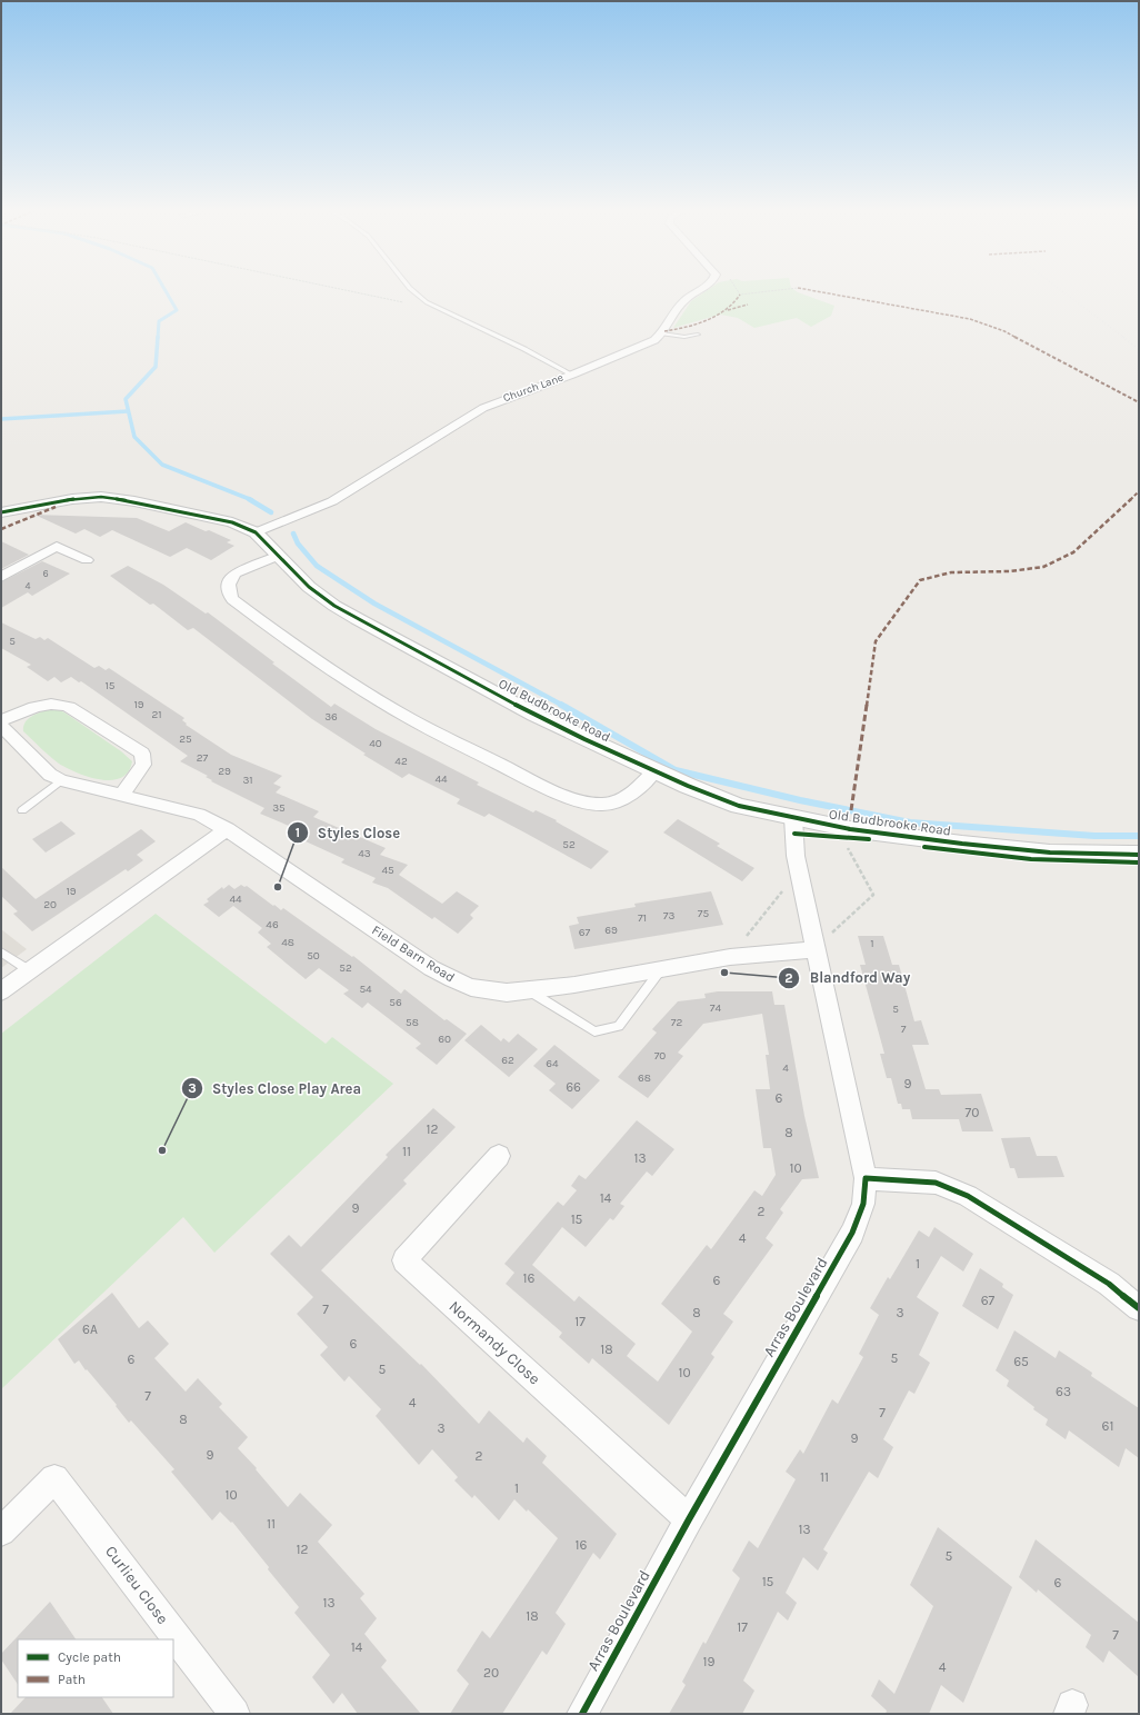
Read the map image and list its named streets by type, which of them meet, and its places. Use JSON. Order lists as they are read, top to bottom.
{
  "streets": {
    "street": [
      "Church Lane",
      "Old Budbrooke Road",
      "Field Barn Road",
      "Arras Boulevard",
      "Normandy Close",
      "Curlieu Close"
    ]
  },
  "crossings": [
    ["Church Lane", "Old Budbrooke Road"],
    ["Old Budbrooke Road", "Arras Boulevard"],
    ["Field Barn Road", "Arras Boulevard"],
    ["Arras Boulevard", "Normandy Close"]
  ],
  "places": ["Styles Close", "Blandford Way", "Styles Close Play Area"],
  "house_numbers": [
    "6",
    "4",
    "5",
    "15",
    "19",
    "21",
    "36",
    "25",
    "40",
    "27",
    "42",
    "29",
    "44",
    "31",
    "35",
    "52",
    "43",
    "45",
    "19",
    "44",
    "20",
    "75",
    "73",
    "71",
    "46",
    "69",
    "67",
    "48",
    "1",
    "50",
    "52",
    "54",
    "56",
    "74",
    "5",
    "58",
    "72",
    "7",
    "60",
    "70",
    "62",
    "64",
    "4",
    "68",
    "9",
    "66",
    "6",
    "70",
    "12",
    "8",
    "11",
    "13",
    "10",
    "14",
    "9",
    "2",
    "15",
    "4",
    "1",
    "16",
    "6",
    "67",
    "7",
    "8",
    "3",
    "17",
    "6A",
    "6",
    "18",
    "5",
    "6",
    "65",
    "5",
    "10",
    "63",
    "7",
    "4",
    "7",
    "8",
    "61",
    "3",
    "9",
    "9",
    "2",
    "11",
    "1",
    "10",
    "11",
    "13",
    "16",
    "12",
    "5",
    "15",
    "6",
    "13",
    "18",
    "17",
    "7",
    "14",
    "19",
    "4",
    "20"
  ],
  "legend": ["Cycle path", "Path"]
}
